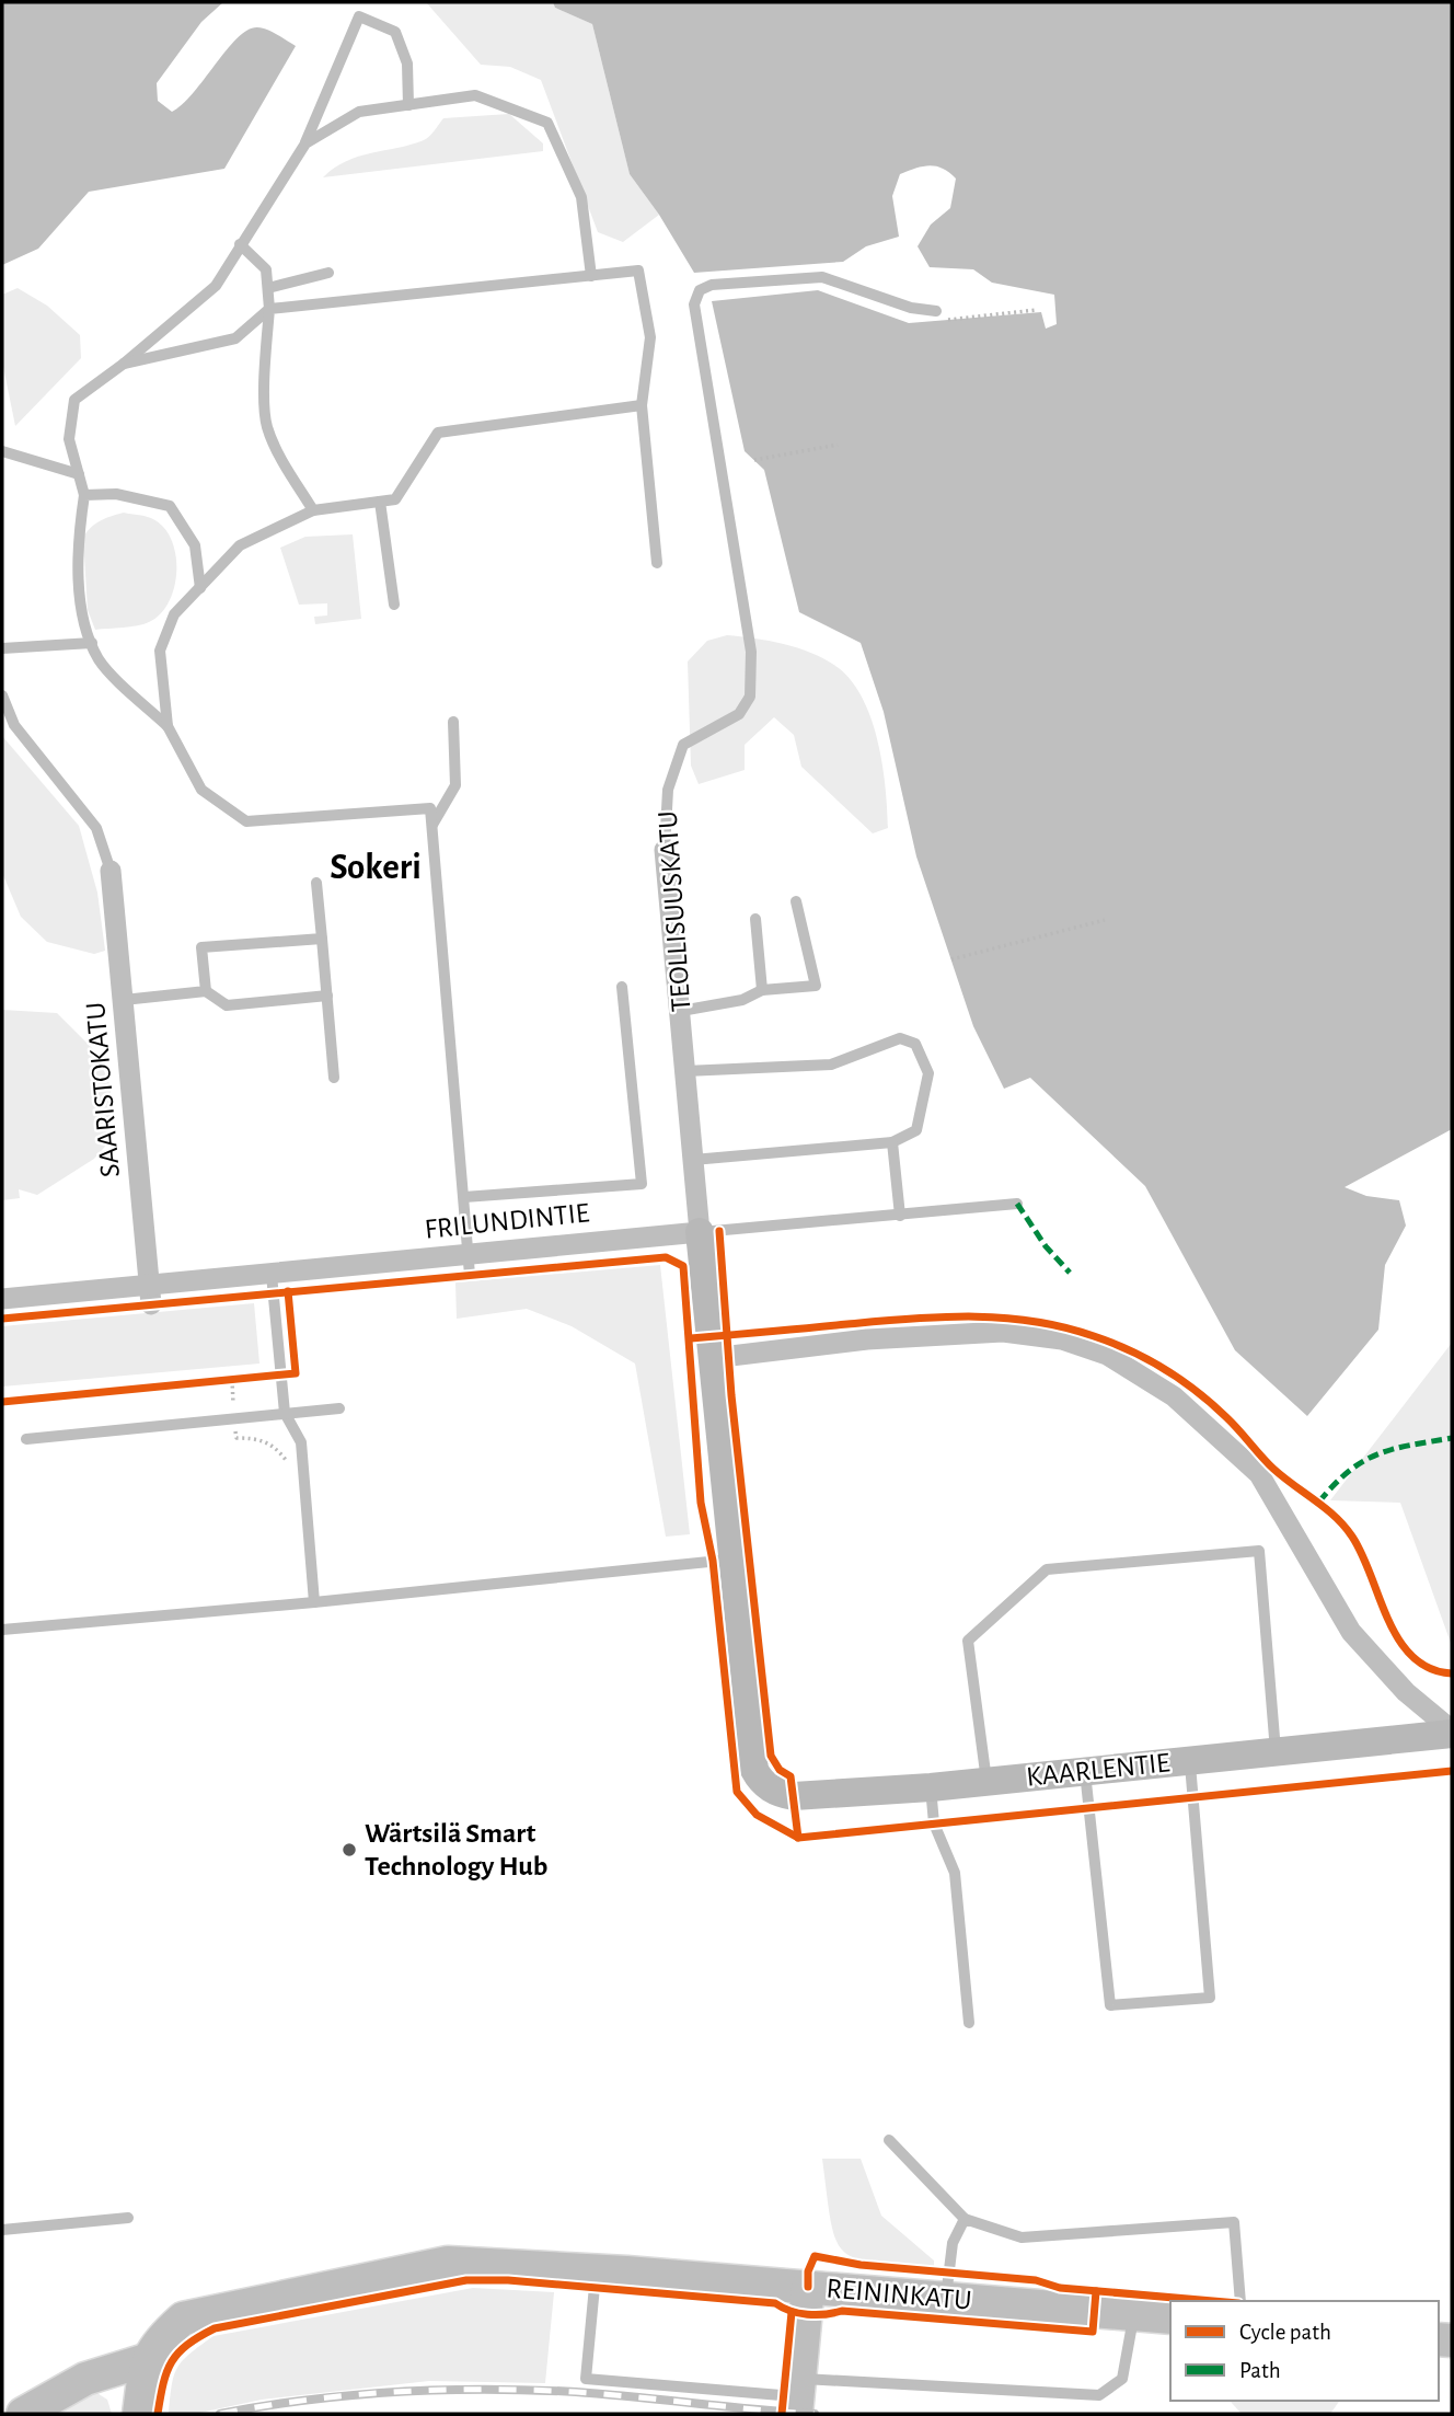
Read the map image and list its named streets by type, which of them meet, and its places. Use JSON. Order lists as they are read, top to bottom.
{
  "streets": {
    "main road": ["REININKATU"],
    "street": [
      "TEOLLISUUSKATU",
      "SAARISTOKATU",
      "FRILUNDINTIE",
      "KAARLENTIE"
    ]
  },
  "crossings": [
    ["TEOLLISUUSKATU", "FRILUNDINTIE"],
    ["TEOLLISUUSKATU", "KAARLENTIE"],
    ["SAARISTOKATU", "FRILUNDINTIE"]
  ],
  "districts": ["Sokeri"],
  "places": ["Wärtsilä Smart Technology Hub"],
  "legend": ["Cycle path", "Path"]
}
